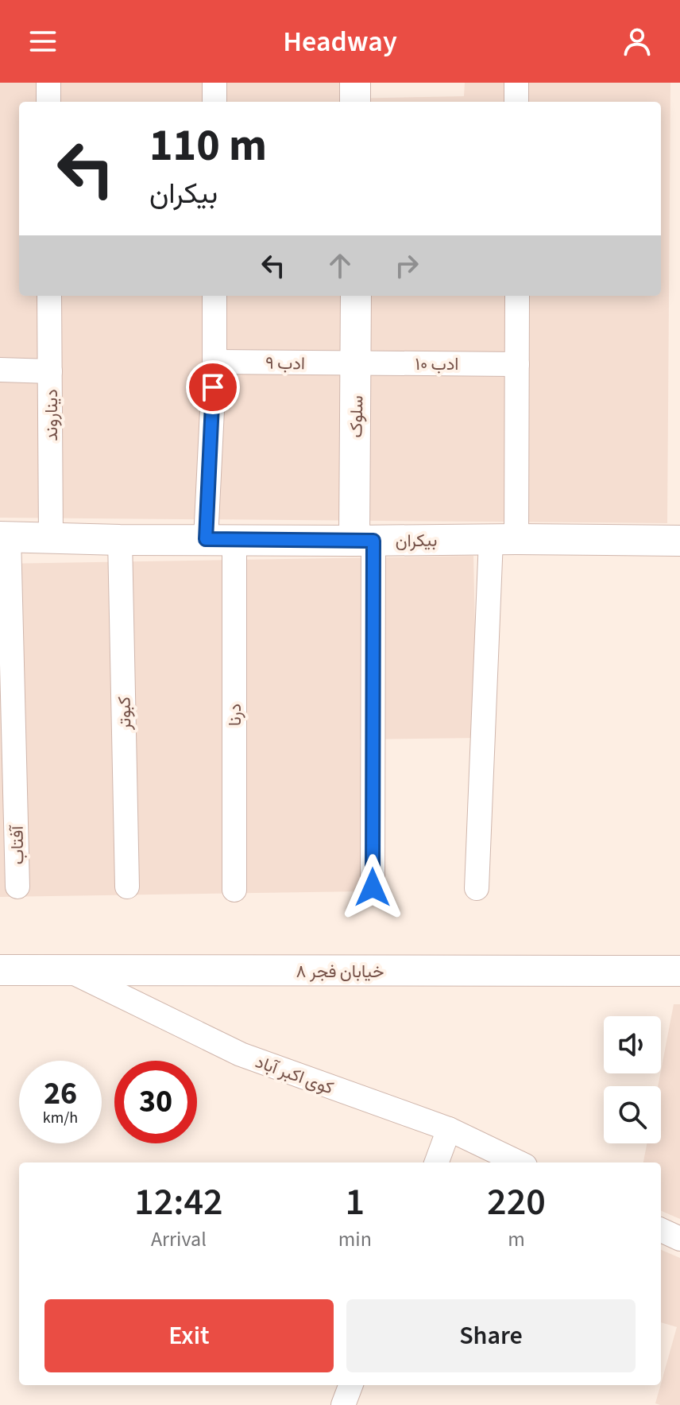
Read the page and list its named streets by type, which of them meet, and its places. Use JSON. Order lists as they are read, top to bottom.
{
  "streets": {
    "street": [
      "ادب ۹",
      "ادب ۱۰",
      "دیناروند",
      "سلوک",
      "بیکران",
      "کبوتر",
      "درنا",
      "آفتاب",
      "خیابان فجر ۸",
      "کوی اکبر آباد"
    ]
  },
  "crossings": [
    ["ادب ۹", "ادب ۱۰"],
    ["ادب ۹", "سلوک"],
    ["ادب ۹", "درنا"],
    ["ادب ۱۰", "سلوک"],
    ["دیناروند", "بیکران"],
    ["سلوک", "بیکران"],
    ["بیکران", "کبوتر"],
    ["بیکران", "درنا"],
    ["بیکران", "آفتاب"],
    ["خیابان فجر ۸", "کوی اکبر آباد"]
  ],
  "page": {
    "header": "Headway",
    "turn": ["110 m", "بیکران"],
    "speed": "26 km/h",
    "limit": "30",
    "eta": [
      "12:42",
      "Arrival",
      "1",
      "min",
      "220",
      "m"
    ],
    "buttons": ["Exit", "Share"]
  }
}
